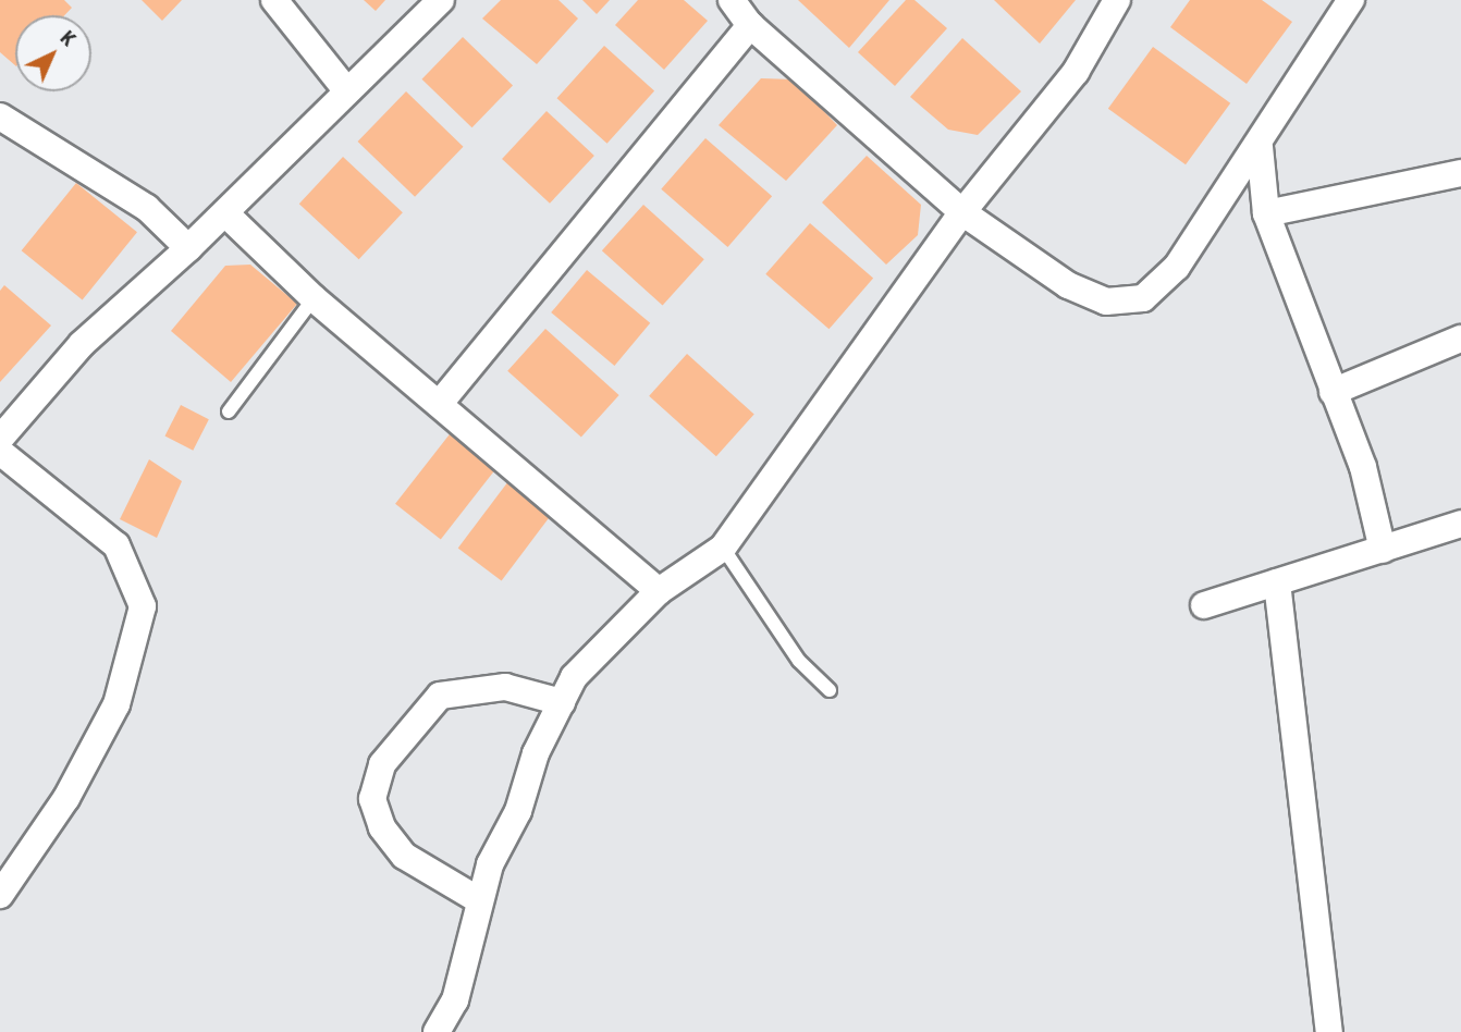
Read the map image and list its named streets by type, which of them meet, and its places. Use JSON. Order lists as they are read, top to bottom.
{
  "north": "top right"
}
